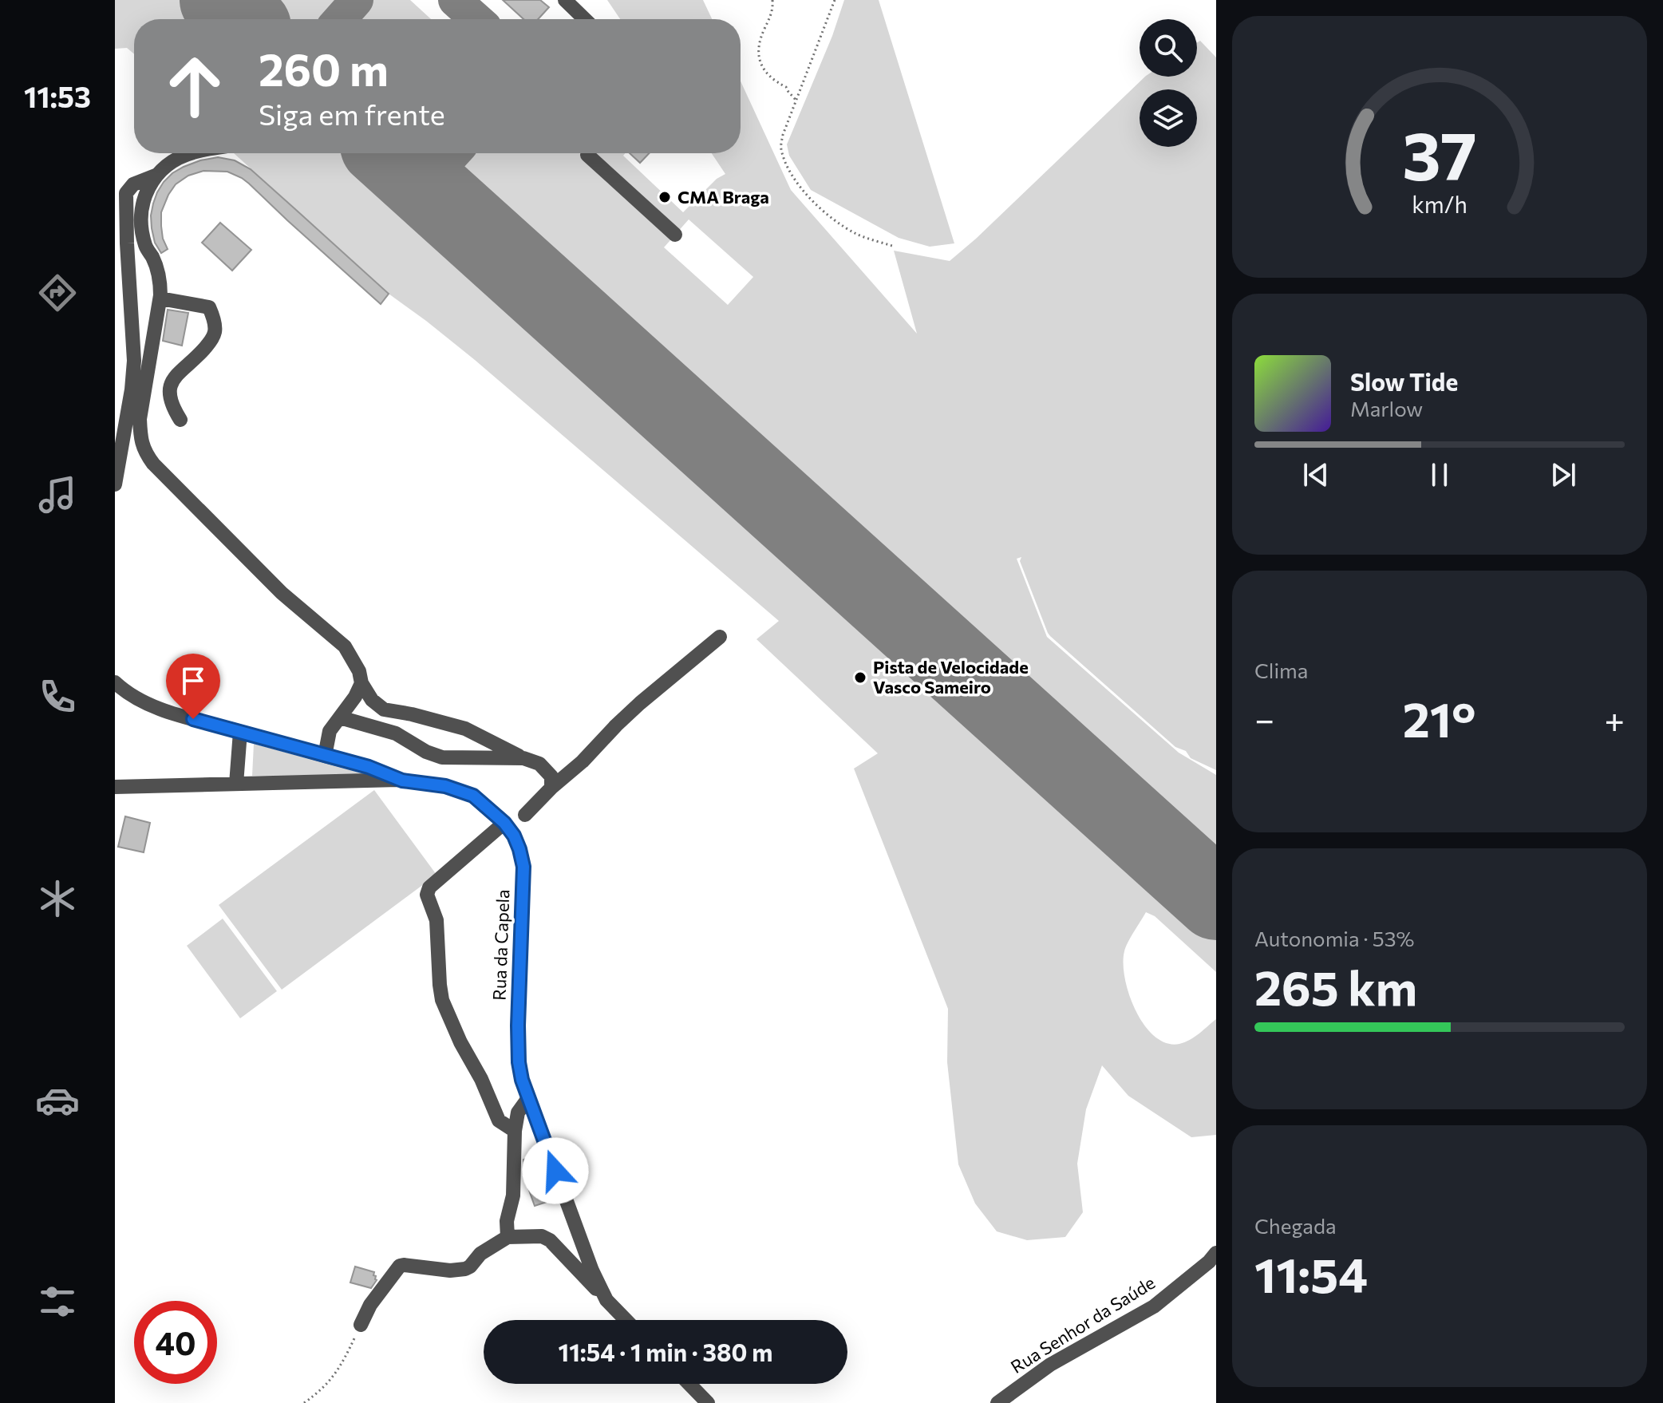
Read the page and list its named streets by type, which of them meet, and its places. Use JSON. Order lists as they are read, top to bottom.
{
  "streets": {
    "street": ["Rua da Capela", "Rua Senhor da Saúde"]
  },
  "places": ["CMA Braga", "Pista de Velocidade Vasco Sameiro"],
  "page": {
    "tabs": "11:53",
    "turn": ["260 m", "Siga em frente"],
    "song": ["Slow Tide", "Marlow"],
    "tile": [
      "Clima",
      ["Autonomia · 53%", "265 km"],
      ["Chegada", "11:54"]
    ],
    "heat": ["−", "21°", "+"],
    "limit": "40",
    "trip": "11:54 · 1 min · 380 m",
    "gauge": ["37", "km/h"]
  }
}
